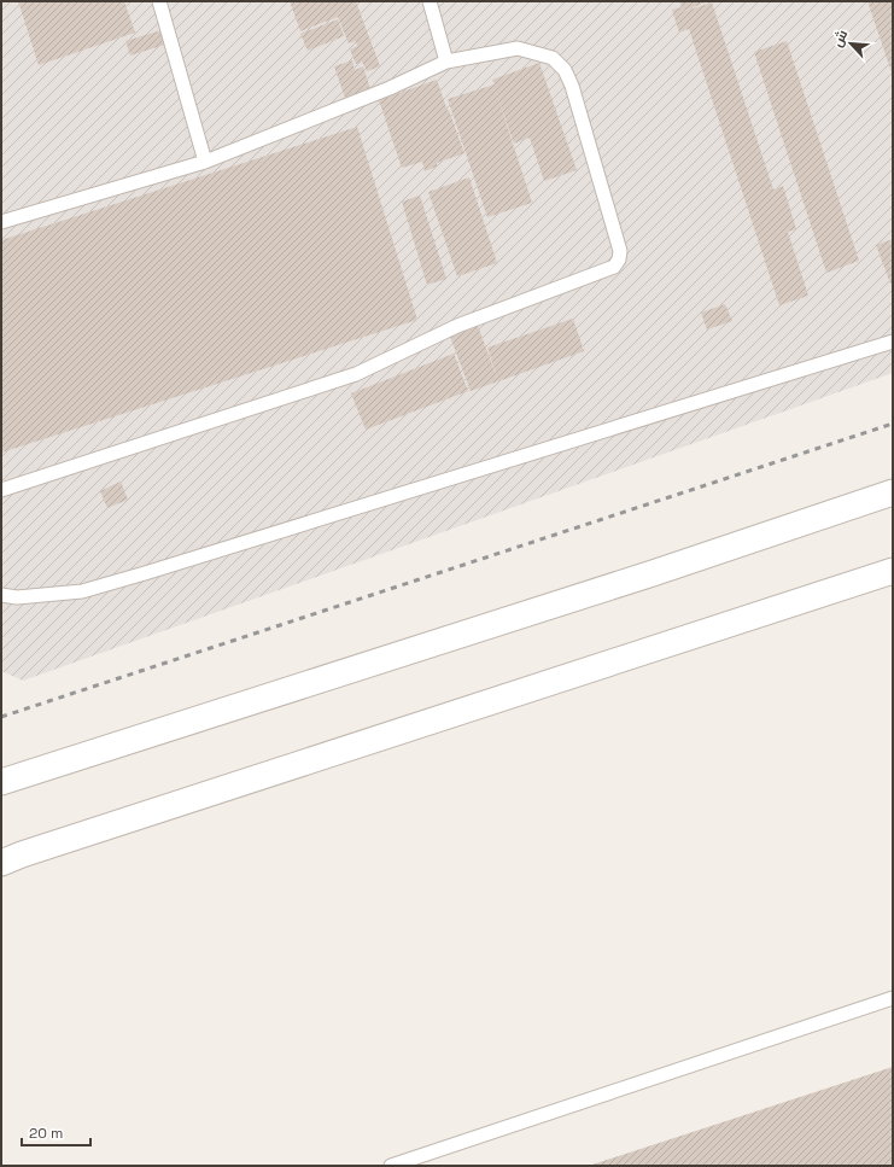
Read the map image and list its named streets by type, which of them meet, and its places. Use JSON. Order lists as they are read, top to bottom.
{
  "scale_bar": "20 m",
  "north": "top left"
}
